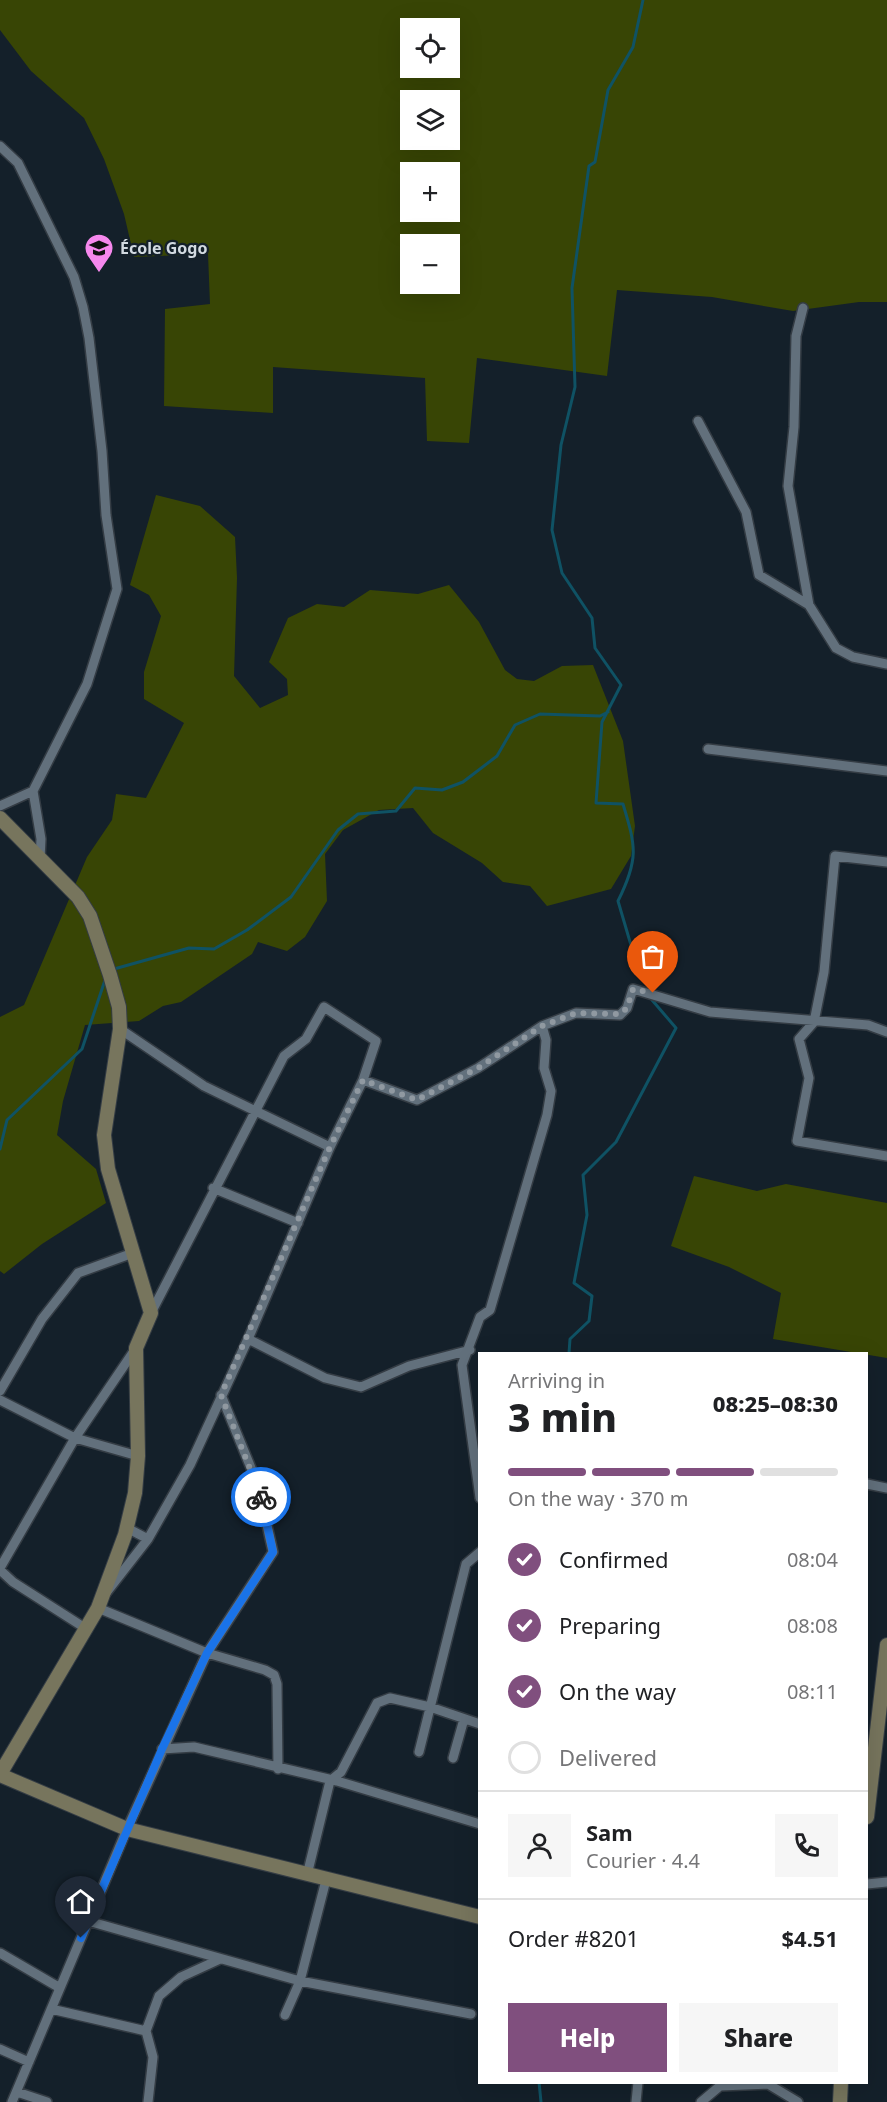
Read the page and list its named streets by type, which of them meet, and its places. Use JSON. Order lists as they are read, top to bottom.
{
  "places": {
    "school or university": ["École Gogo"]
  },
  "page": {
    "map_buttons": ["+", "−"],
    "heading": ["3 min", "Arriving in", "08:25–08:30"],
    "panel": [
      "Sam",
      "Courier · 4.4",
      "Order #8201",
      "$4.51"
    ],
    "bar": "On the way · 370 m",
    "list": [
      ["Confirmed", "08:04"],
      ["Preparing", "08:08"],
      ["On the way", "08:11"],
      "Delivered"
    ],
    "buttons": ["Help", "Share"]
  }
}
